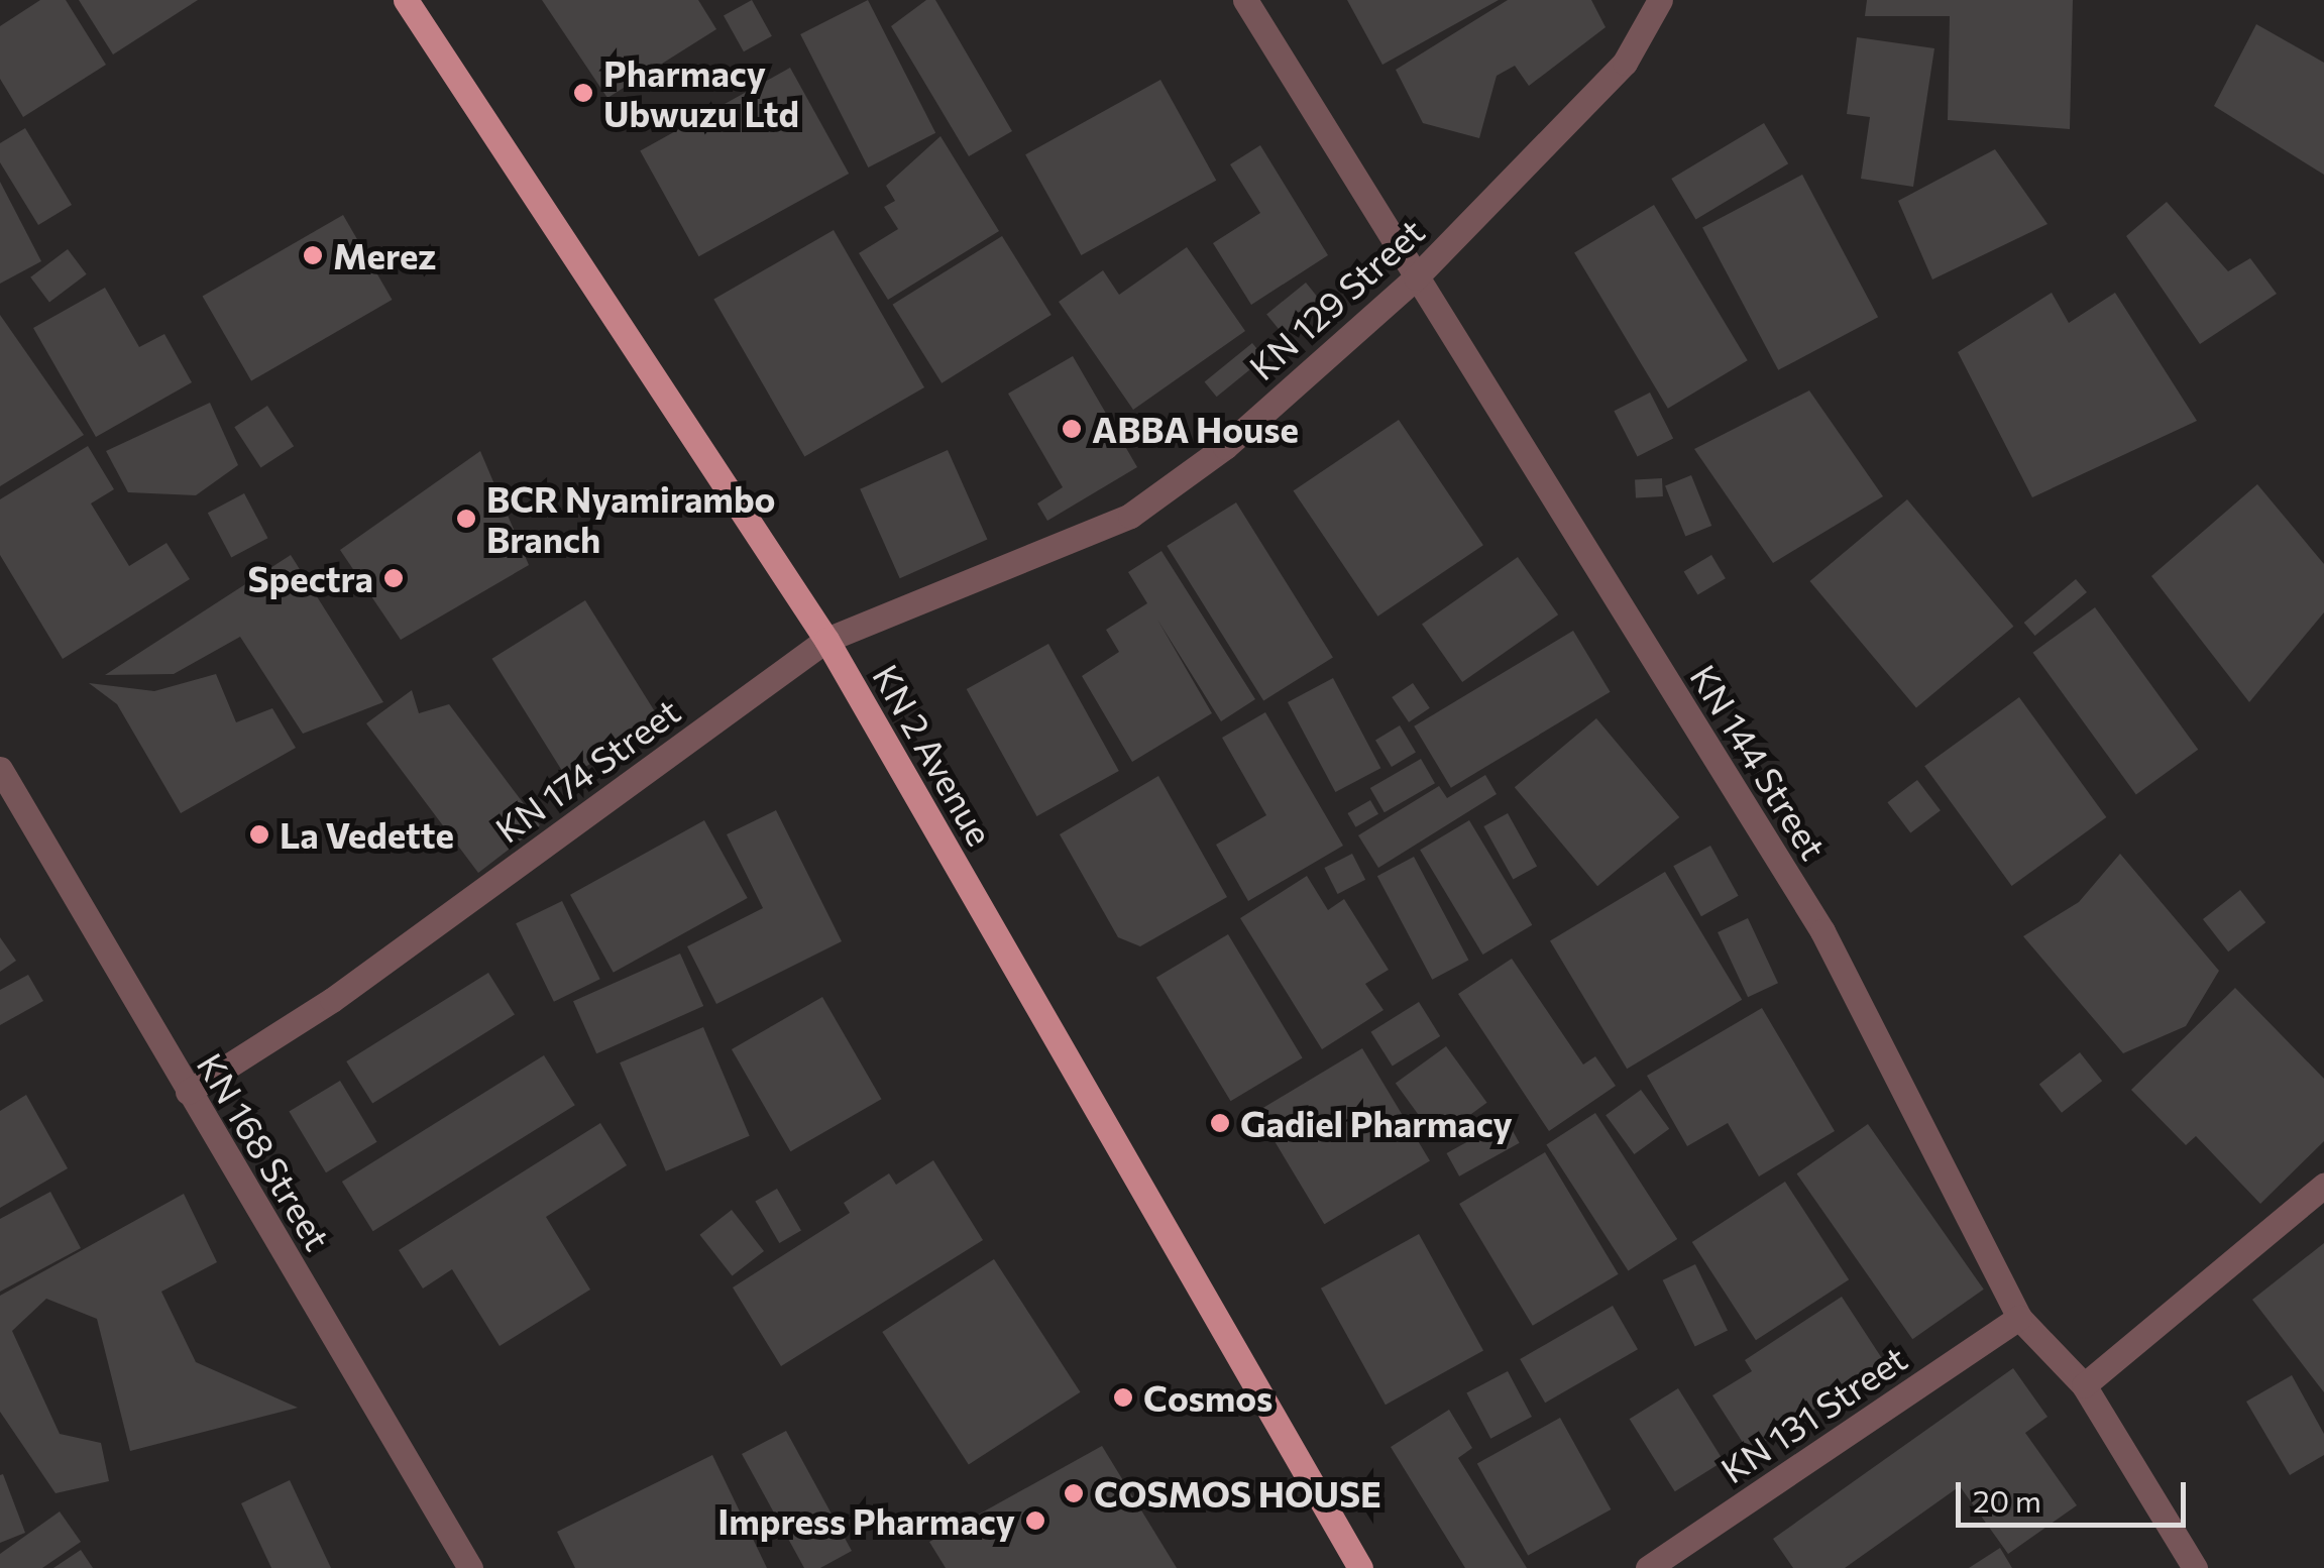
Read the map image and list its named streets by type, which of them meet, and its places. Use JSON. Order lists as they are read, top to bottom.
{
  "streets": {
    "main road": ["KN 2 Avenue"],
    "street": [
      "KN 129 Street",
      "KN 144 Street",
      "KN 174 Street",
      "KN 168 Street",
      "KN 131 Street"
    ]
  },
  "crossings": [
    ["KN 129 Street", "KN 2 Avenue"],
    ["KN 129 Street", "KN 144 Street"],
    ["KN 129 Street", "KN 174 Street"],
    ["KN 2 Avenue", "KN 174 Street"],
    ["KN 144 Street", "KN 131 Street"],
    ["KN 174 Street", "KN 168 Street"]
  ],
  "places": [
    "Pharmacy Ubwuzu Ltd",
    "Merez",
    "ABBA House",
    "BCR Nyamirambo Branch",
    "Spectra",
    "La Vedette",
    "Gadiel Pharmacy",
    "Cosmos",
    "COSMOS HOUSE",
    "Impress Pharmacy"
  ],
  "scale_bar": "20 m"
}
